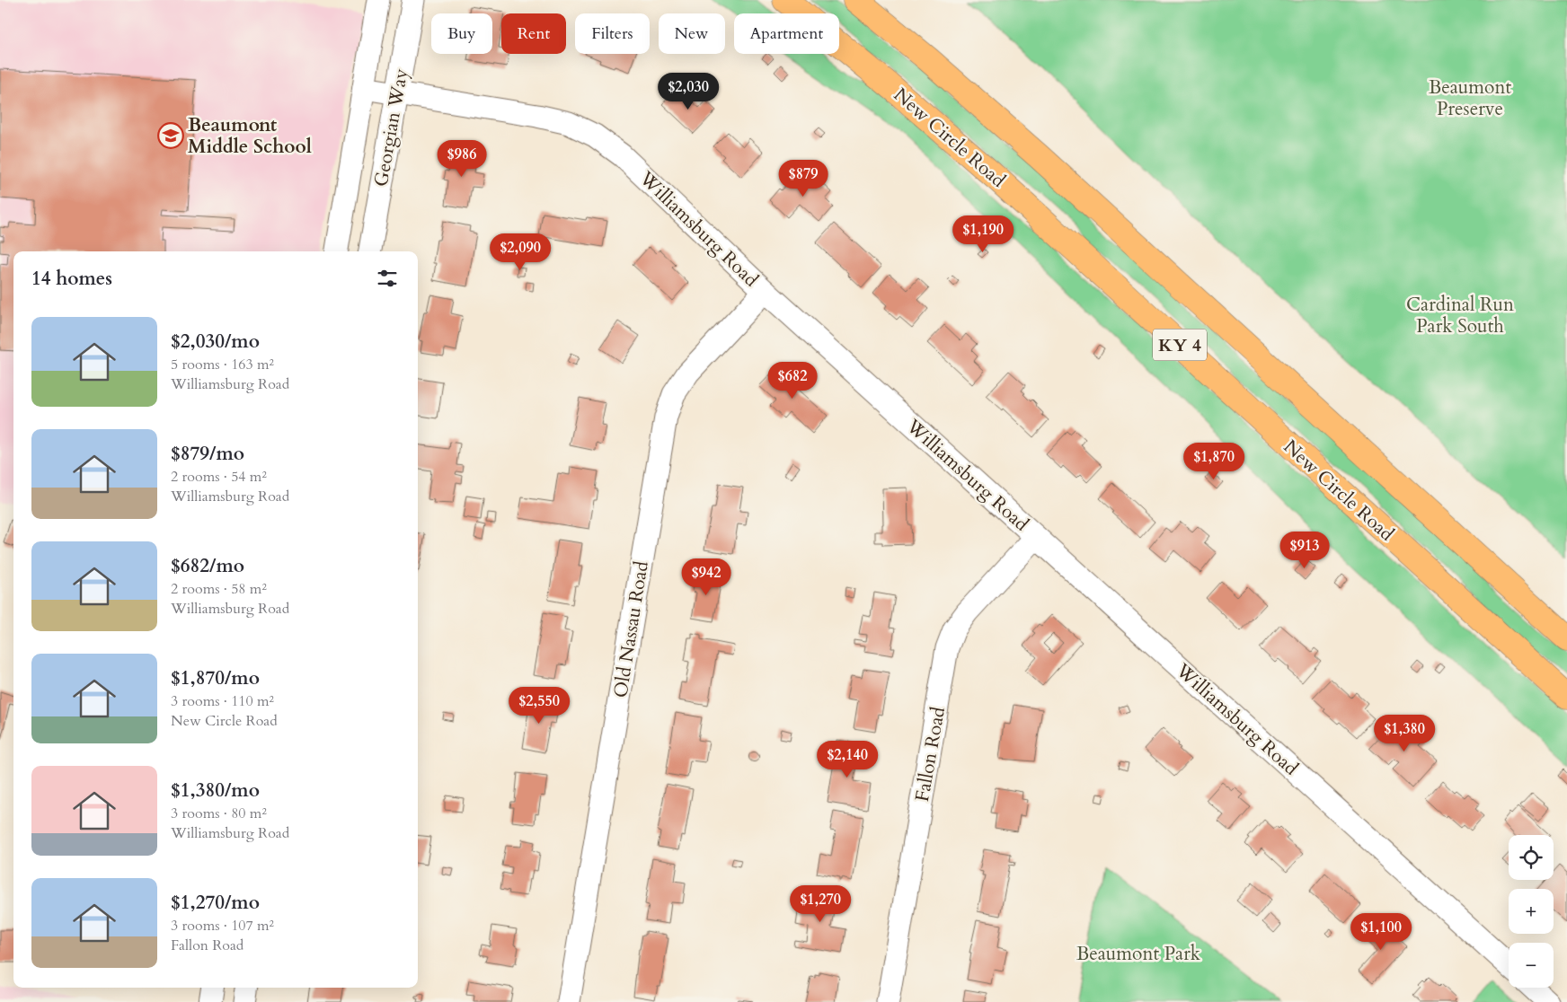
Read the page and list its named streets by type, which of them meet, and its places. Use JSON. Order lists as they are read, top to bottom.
{
  "streets": {
    "highway": ["New Circle Road", "KY 4"],
    "street": [
      "Georgian Way",
      "Williamsburg Road",
      "Old Nassau Road",
      "Fallon Road"
    ]
  },
  "crossings": [
    ["Georgian Way", "Williamsburg Road"],
    ["Williamsburg Road", "Old Nassau Road"],
    ["Williamsburg Road", "Fallon Road"]
  ],
  "parks": ["Beaumont Preserve", "Cardinal Run Park South", "Beaumont Park"],
  "places": {
    "school or university": ["Beaumont Middle School"]
  },
  "page": {
    "chip": [
      "Buy",
      "Rent",
      "Filters",
      "New",
      "Apartment"
    ],
    "price": [
      "$2,030",
      "$986",
      "$879",
      "$1,190",
      "$2,090",
      "$682",
      "$1,870",
      "$913",
      "$942",
      "$2,550",
      "$1,380",
      "$2,140",
      "$1,270",
      "$1,100"
    ],
    "heading": "14 homes",
    "list": [
      {
        "name": "$2,030/mo",
        "note": "5 rooms · 163 m² · Williamsburg Road"
      },
      {
        "name": "$879/mo",
        "note": "2 rooms · 54 m² · Williamsburg Road"
      },
      {
        "name": "$682/mo",
        "note": "2 rooms · 58 m² · Williamsburg Road"
      },
      {
        "name": "$1,870/mo",
        "note": "3 rooms · 110 m² · New Circle Road"
      },
      {
        "name": "$1,380/mo",
        "note": "3 rooms · 80 m² · Williamsburg Road"
      },
      {
        "name": "$1,270/mo",
        "note": "3 rooms · 107 m² · Fallon Road"
      }
    ],
    "map_buttons": ["+", "−"]
  }
}
